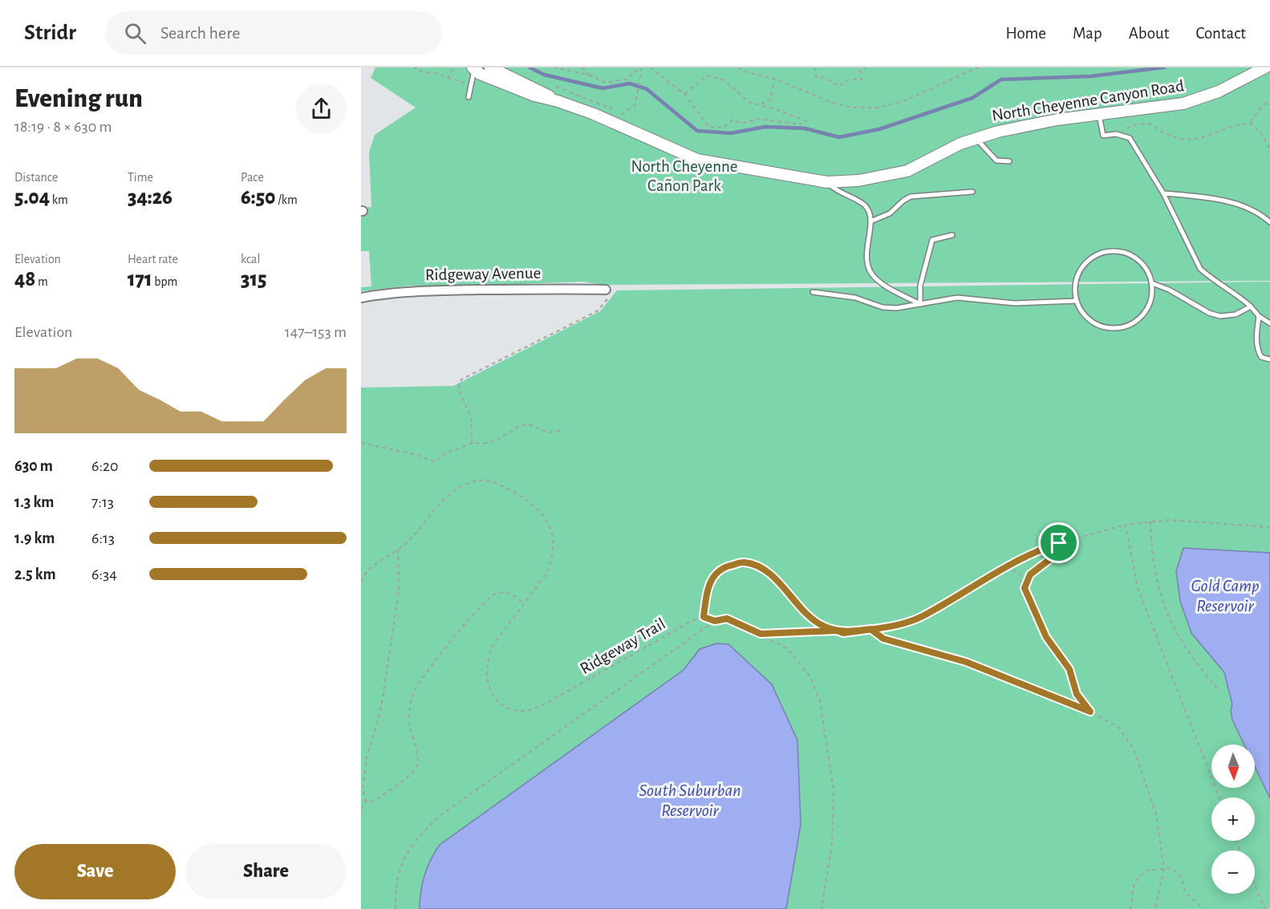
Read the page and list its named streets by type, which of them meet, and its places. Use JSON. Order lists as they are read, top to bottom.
{
  "streets": {
    "street": ["North Cheyenne Canyon Road", "Ridgeway Avenue"],
    "path": ["Ridgeway Trail"]
  },
  "water": ["Gold Camp Reservoir", "South Suburban Reservoir"],
  "parks": ["North Cheyenne Cañon Park"],
  "north": "bottom",
  "page": {
    "header": "Stridr",
    "search": "Search here",
    "nav": [
      "Home",
      "Map",
      "About",
      "Contact"
    ],
    "heading": ["Evening run", "18:19 · 8 × 630 m"],
    "stats": [
      ["Distance", "5.04 km"],
      ["Time", "34:26"],
      ["Pace", "6:50 /km"],
      ["Elevation", "48 m"],
      ["Heart rate", "171 bpm"],
      ["kcal", "315"]
    ],
    "chart": ["Elevation", "147–153 m"],
    "list": [
      {
        "name": "630 m",
        "note": "6:20"
      },
      {
        "name": "1.3 km",
        "note": "7:13"
      },
      {
        "name": "1.9 km",
        "note": "6:13"
      },
      {
        "name": "2.5 km",
        "note": "6:34"
      }
    ],
    "map_buttons": ["+", "−"],
    "buttons": ["Save", "Share"]
  }
}
